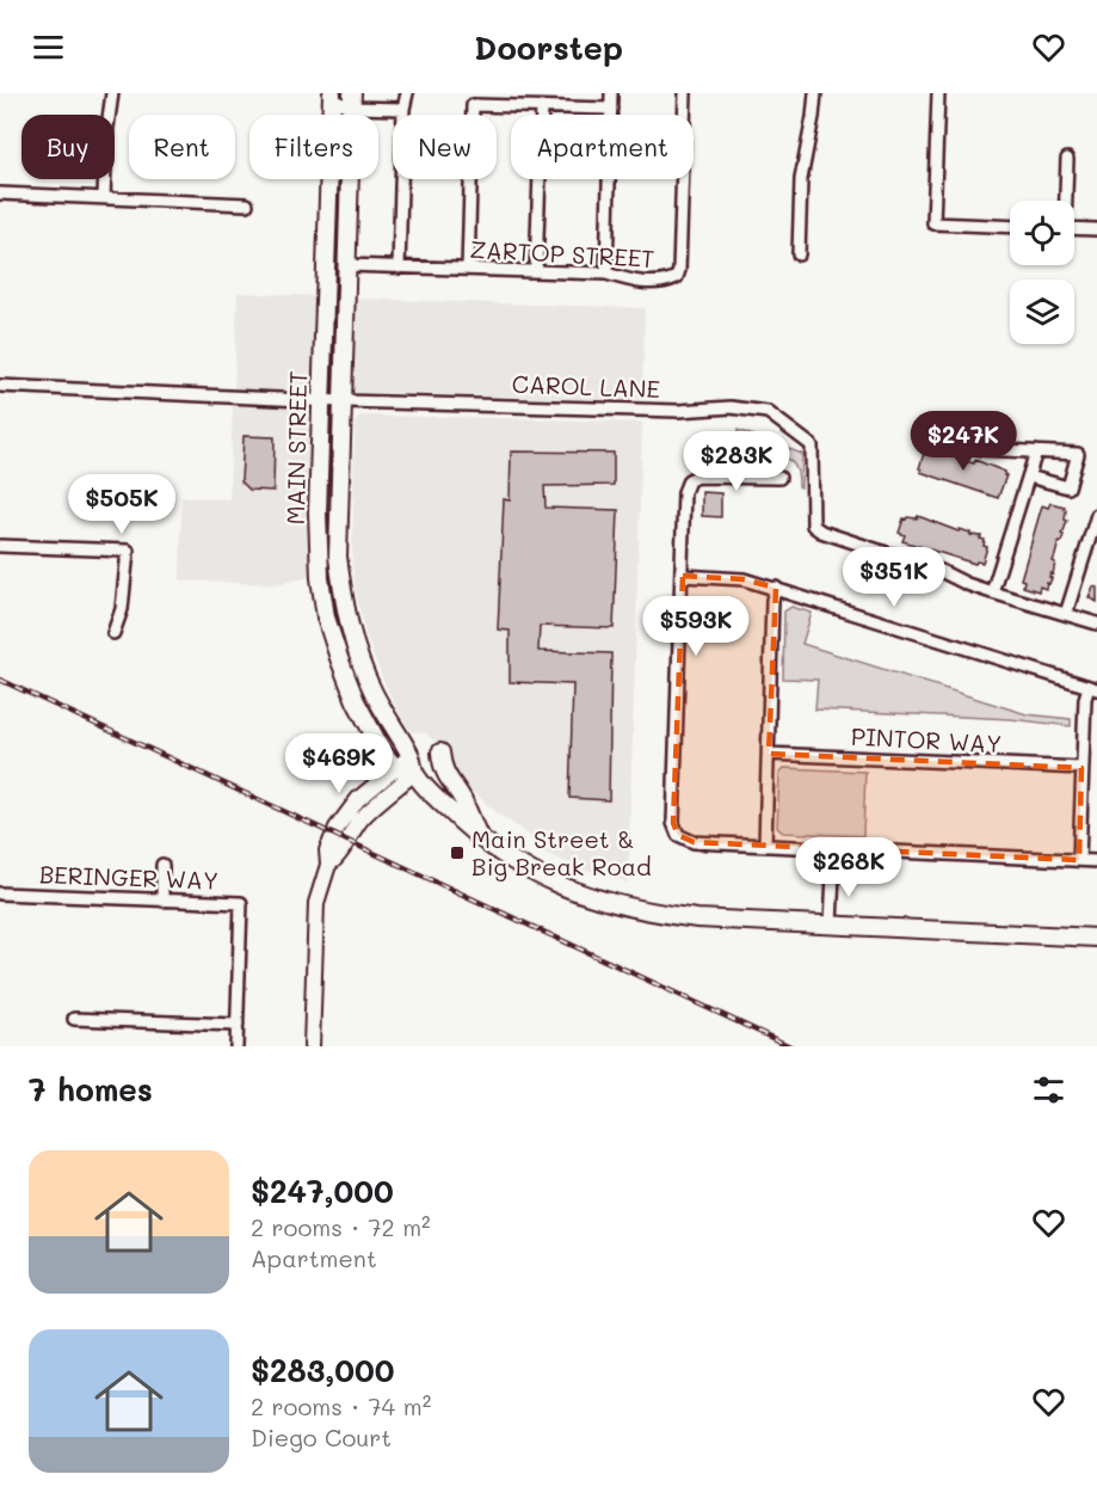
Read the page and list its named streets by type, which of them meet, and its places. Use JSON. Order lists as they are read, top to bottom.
{
  "streets": {
    "main road": ["MAIN STREET"],
    "street": [
      "ZARTOP STREET",
      "CAROL LANE",
      "PINTOR WAY",
      "BERINGER WAY"
    ]
  },
  "crossings": [
    ["ZARTOP STREET", "MAIN STREET"],
    ["CAROL LANE", "MAIN STREET"]
  ],
  "places": {
    "transit": ["Main Street & Big Break Road"]
  },
  "page": {
    "header": "Doorstep",
    "chip": [
      "Buy",
      "Rent",
      "Filters",
      "New",
      "Apartment"
    ],
    "price": [
      "$247K",
      "$283K",
      "$505K",
      "$351K",
      "$593K",
      "$469K",
      "$268K"
    ],
    "heading": "7 homes",
    "list": [
      {
        "name": "$247,000",
        "note": "2 rooms · 72 m² · Apartment"
      },
      {
        "name": "$283,000",
        "note": "2 rooms · 74 m² · Diego Court"
      }
    ]
  }
}
